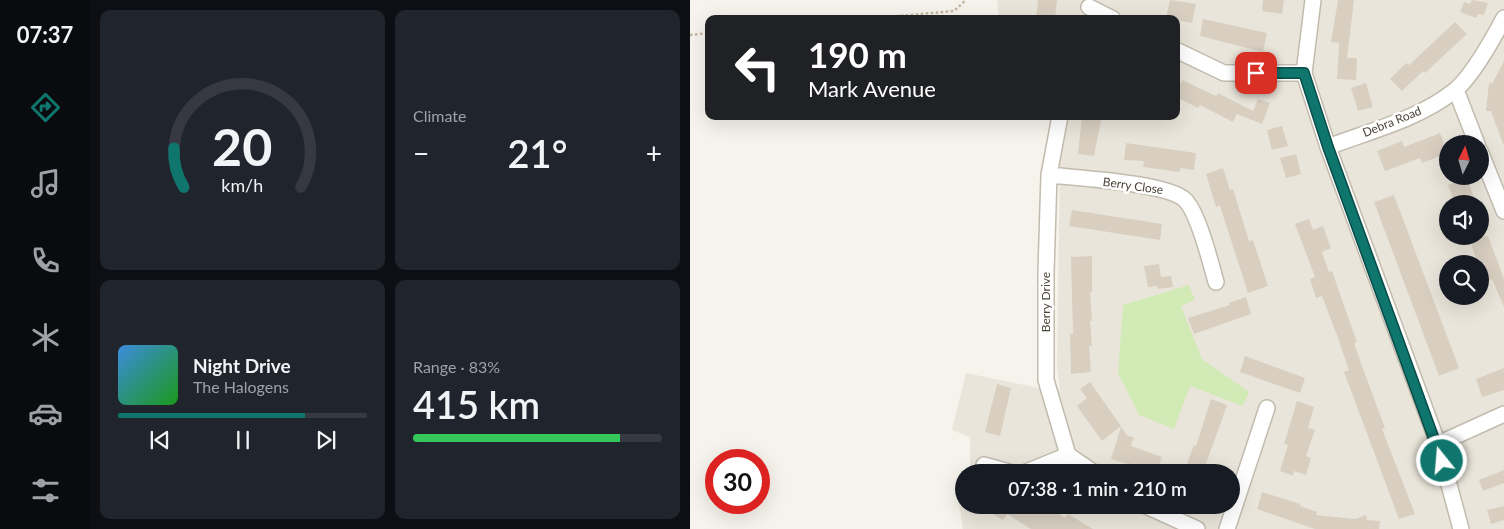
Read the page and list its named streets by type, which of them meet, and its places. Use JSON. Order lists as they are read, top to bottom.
{
  "streets": {
    "street": ["Debra Road", "Berry Close", "Berry Drive"]
  },
  "crossings": [
    ["Berry Close", "Berry Drive"]
  ],
  "north": "top",
  "page": {
    "tabs": "07:37",
    "tile": [
      "Climate",
      ["Range · 83%", "415 km"]
    ],
    "turn": ["190 m", "Mark Avenue"],
    "heat": ["−", "21°", "+"],
    "song": ["Night Drive", "The Halogens"],
    "limit": "30",
    "trip": "07:38 · 1 min · 210 m",
    "gauge": ["20", "km/h"]
  }
}
